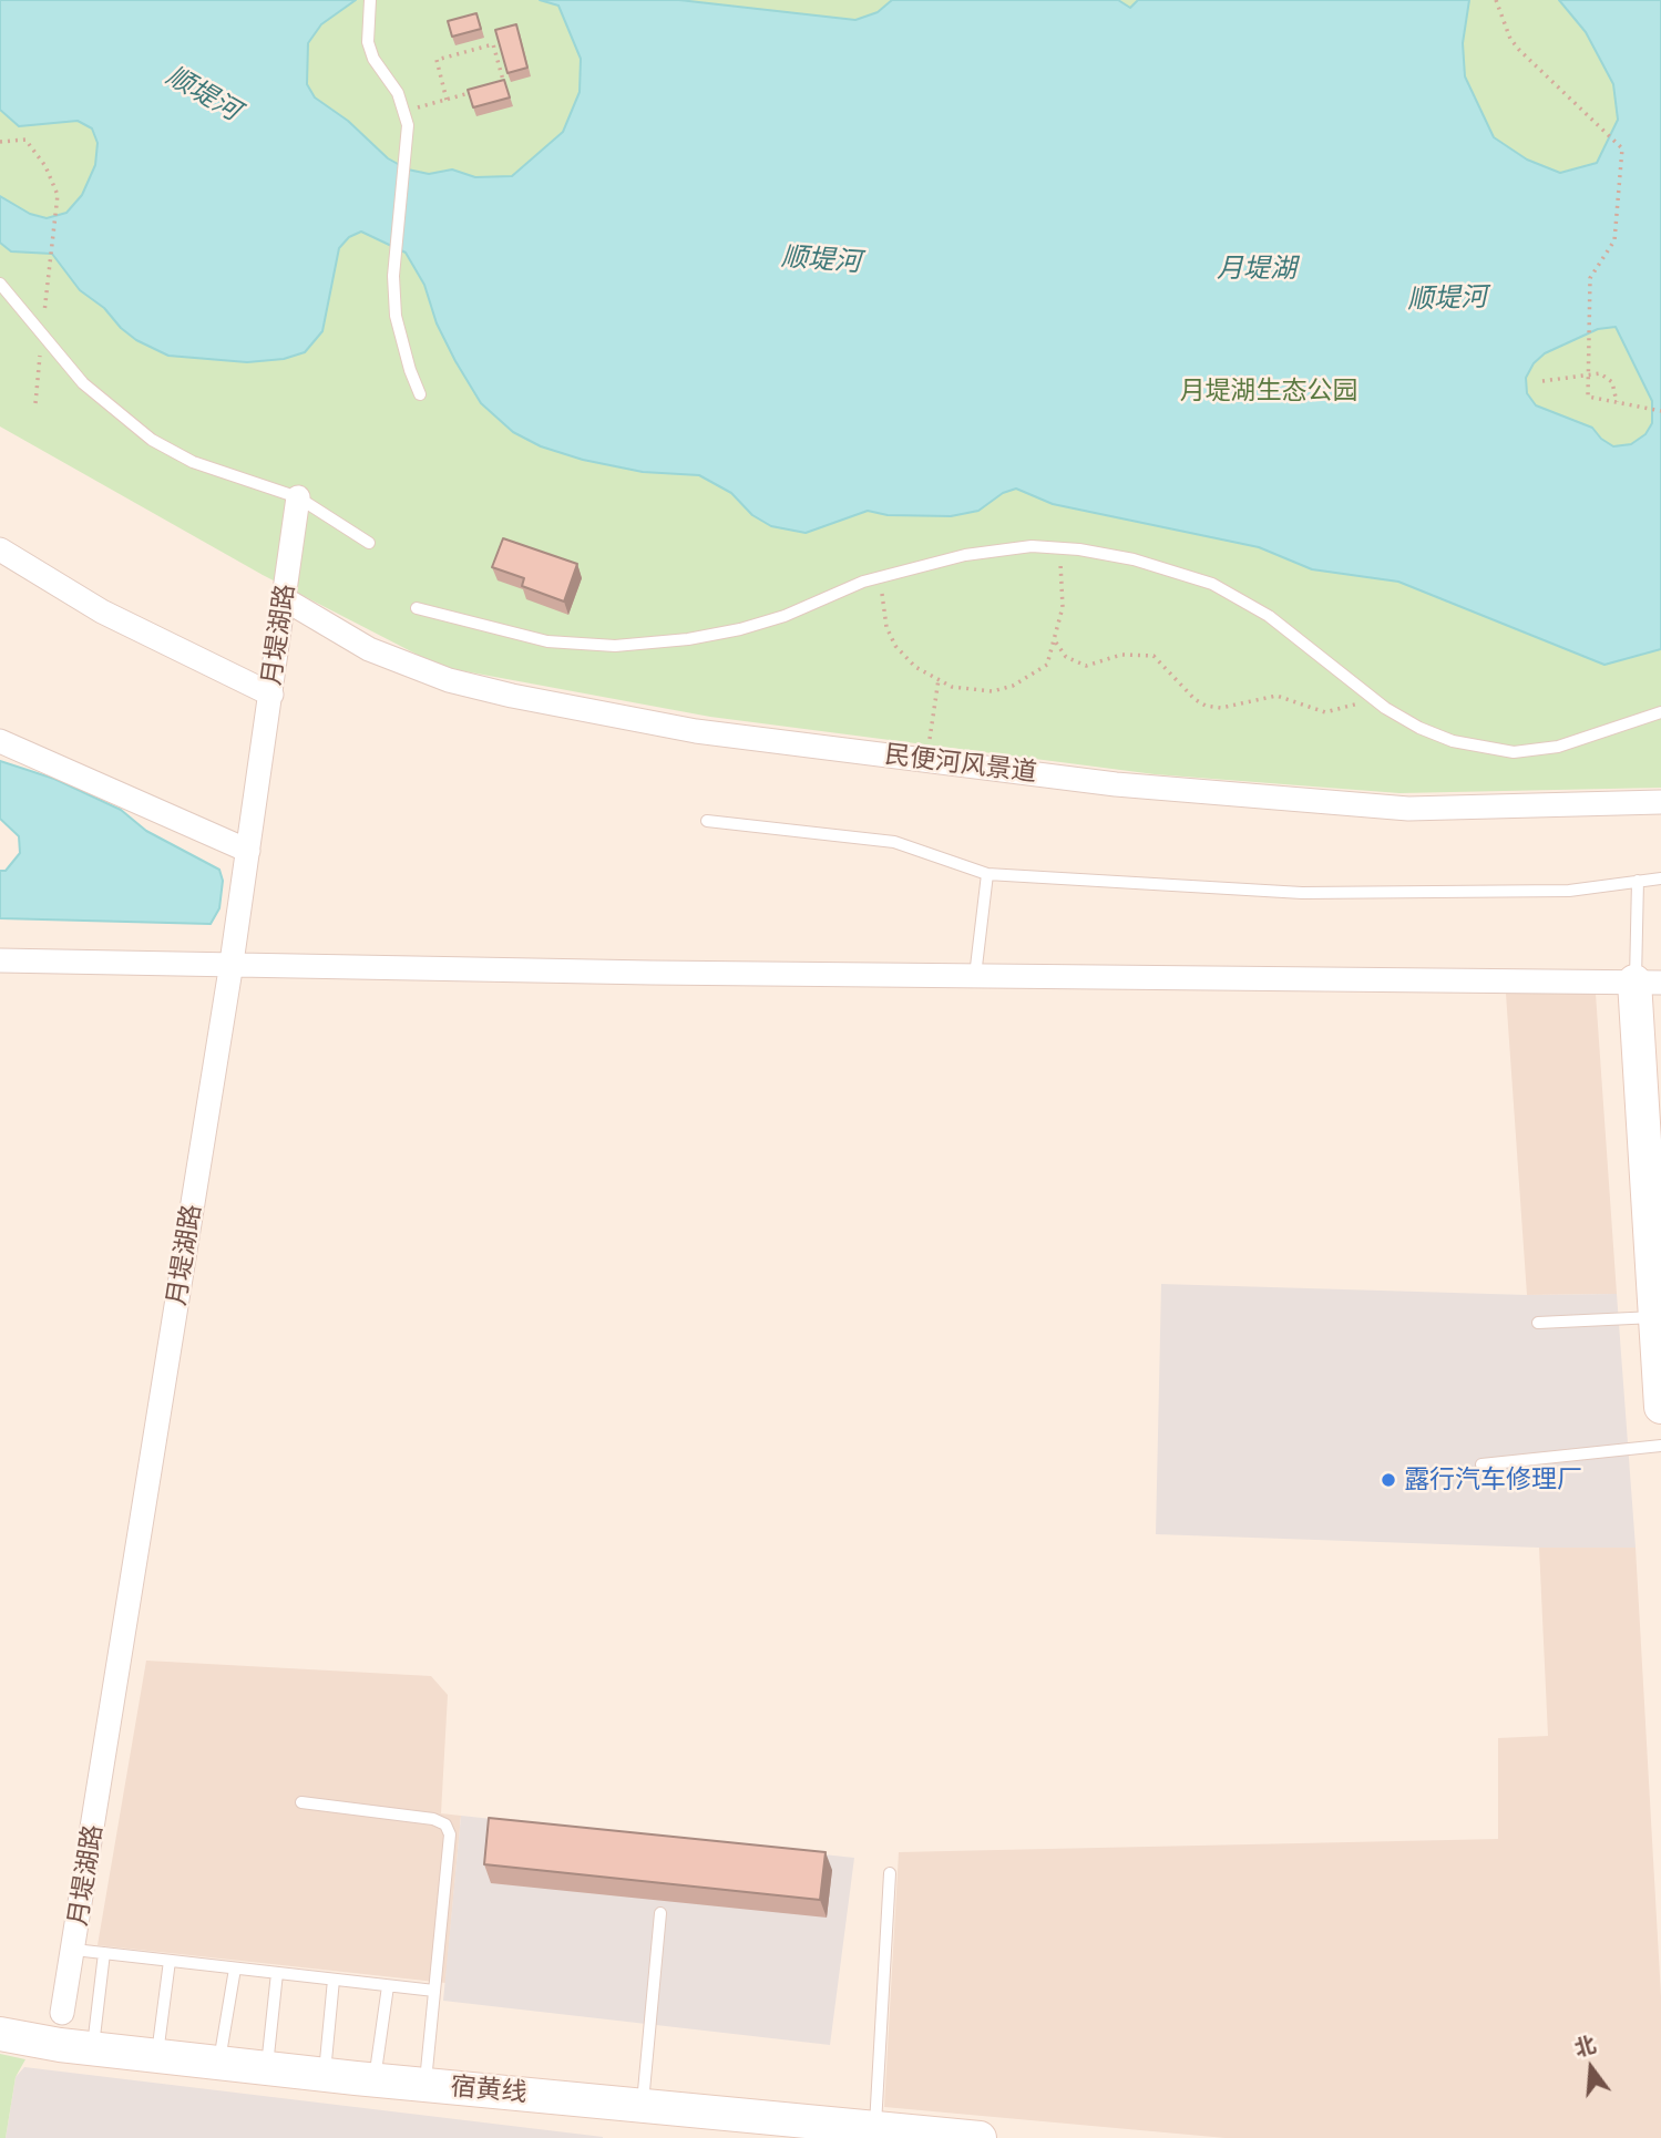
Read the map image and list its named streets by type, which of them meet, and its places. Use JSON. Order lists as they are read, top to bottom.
{
  "streets": {
    "main road": ["宿黄线"],
    "street": ["月堤湖路", "民便河风景道"]
  },
  "crossings": [
    ["月堤湖路", "民便河风景道"]
  ],
  "water": ["顺堤河", "月堤湖"],
  "parks": ["月堤湖生态公园"],
  "places": ["露行汽车修理厂"],
  "north": "top"
}
